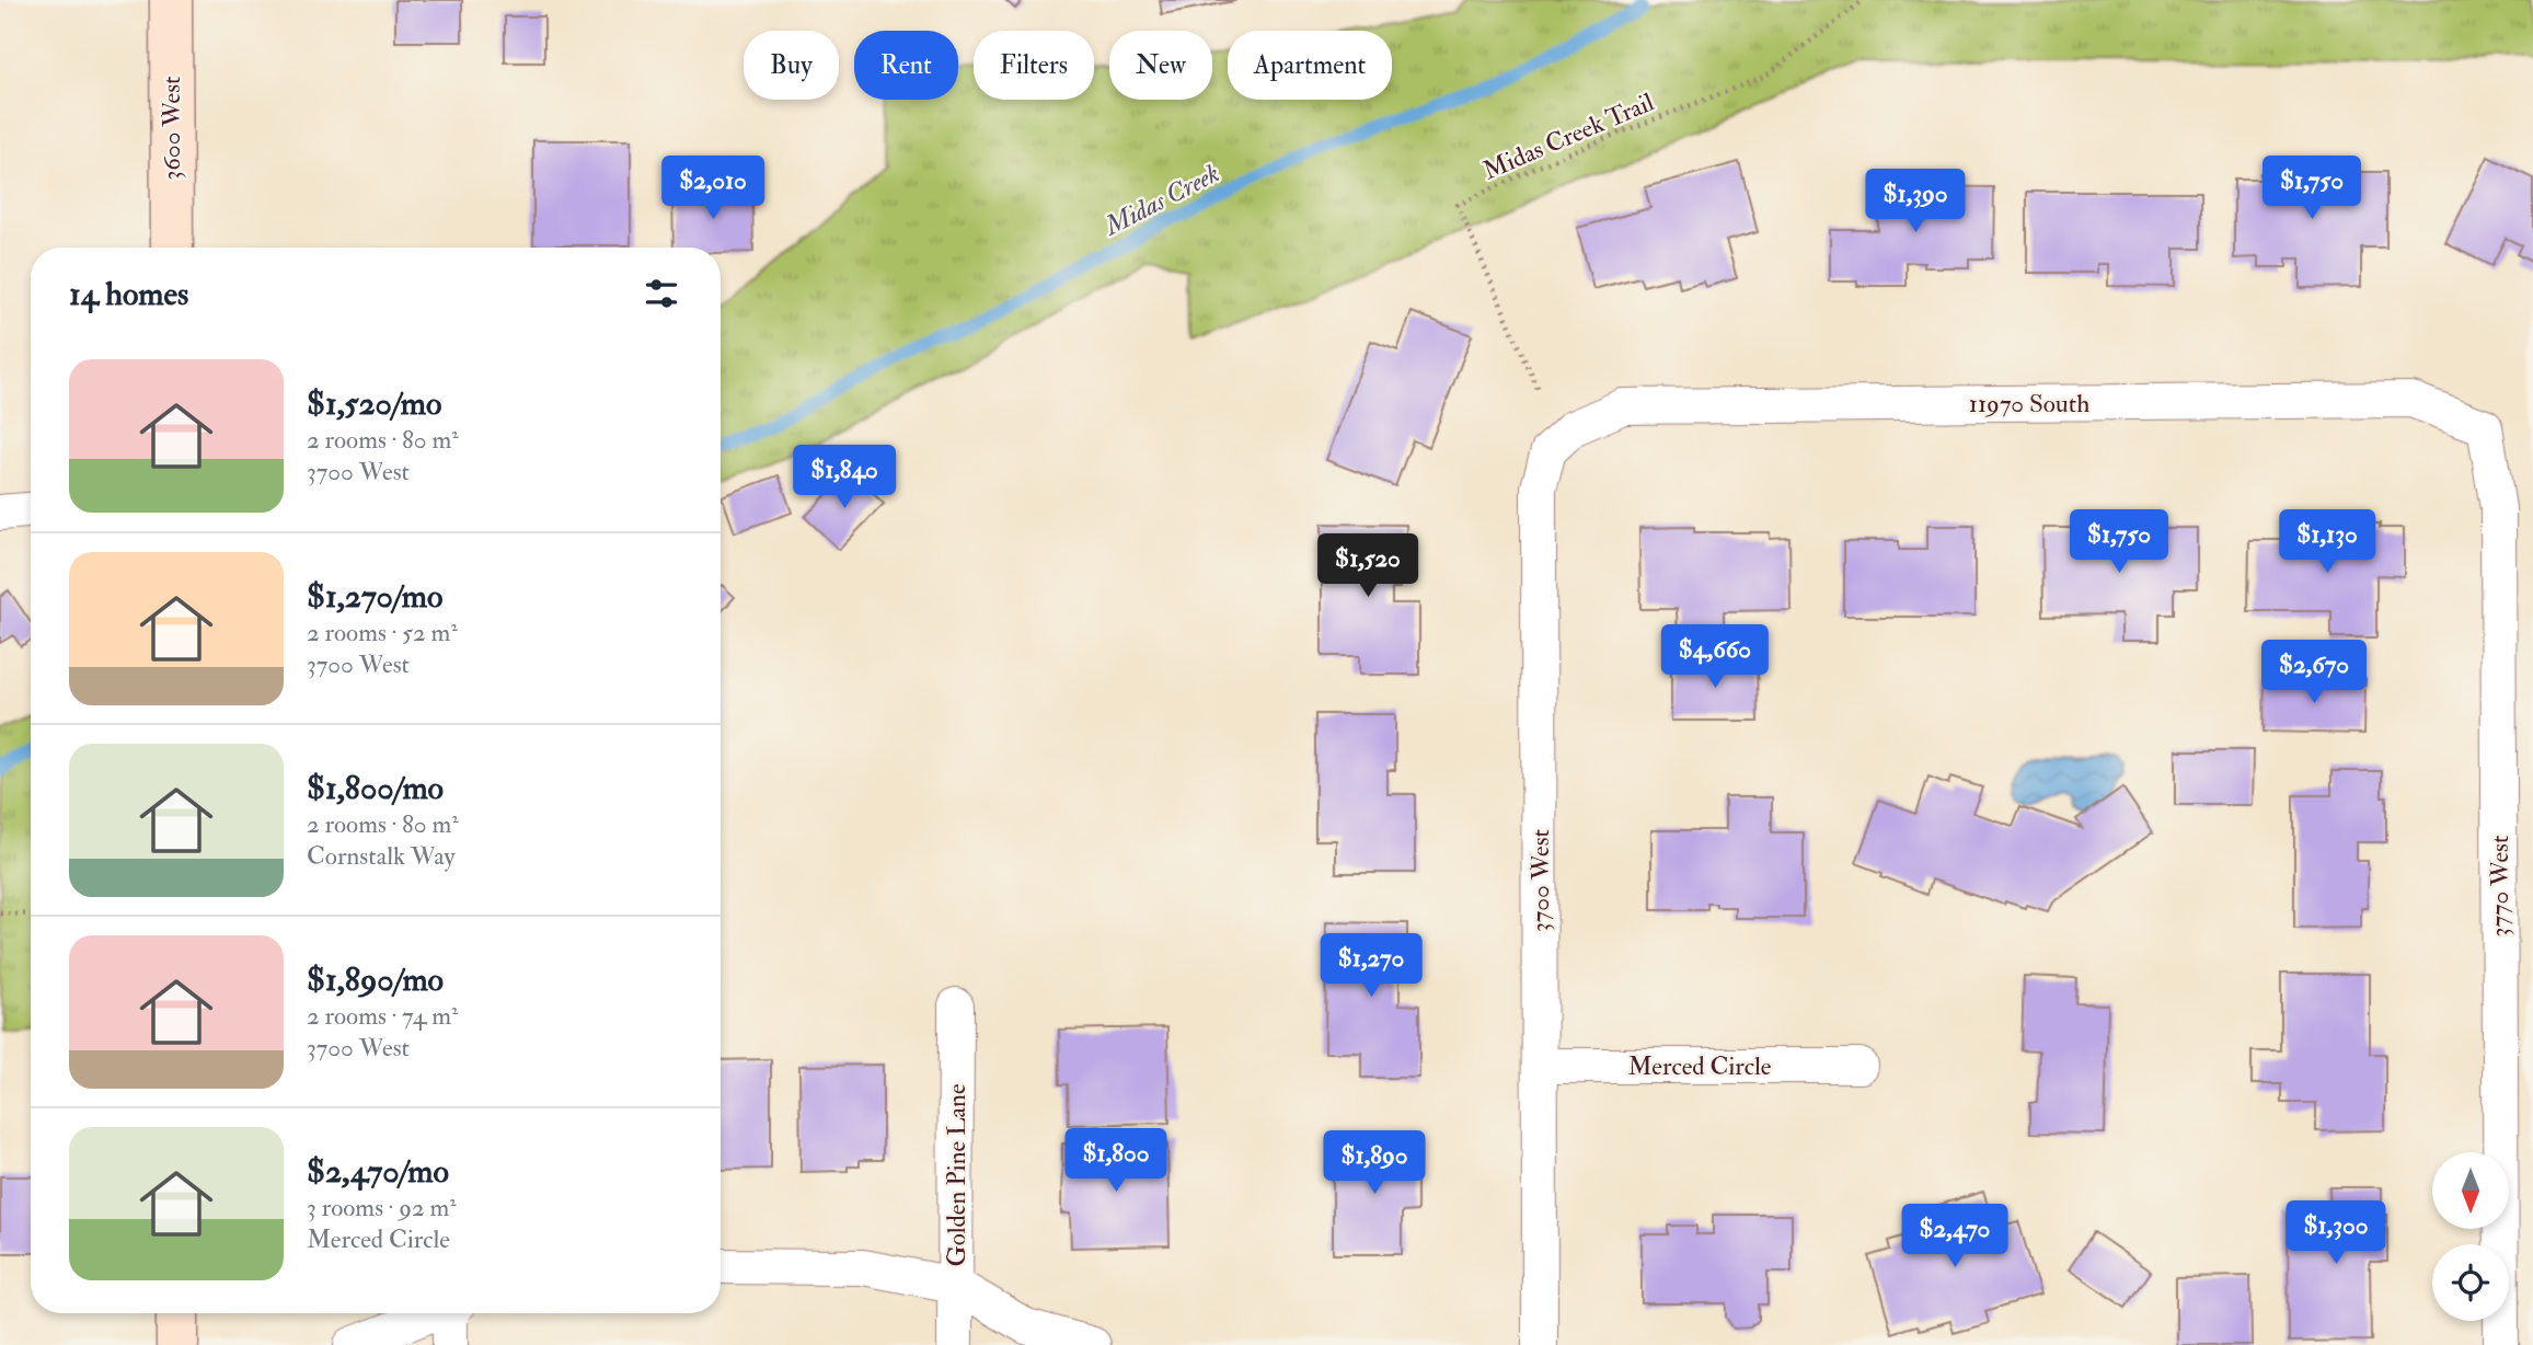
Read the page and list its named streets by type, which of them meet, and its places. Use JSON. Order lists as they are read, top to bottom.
{
  "streets": {
    "main road": ["3600 West"],
    "street": [
      "11970 South",
      "3700 West",
      "3770 West",
      "Merced Circle",
      "Golden Pine Lane"
    ],
    "path": ["Midas Creek Trail"]
  },
  "crossings": [
    ["11970 South", "3700 West"],
    ["11970 South", "3770 West"],
    ["3700 West", "Merced Circle"]
  ],
  "water": ["Midas Creek"],
  "north": "bottom",
  "page": {
    "chip": [
      "Buy",
      "Rent",
      "Filters",
      "New",
      "Apartment"
    ],
    "price": [
      "$2,010",
      "$1,750",
      "$1,390",
      "$1,840",
      "$1,750",
      "$1,130",
      "$1,520",
      "$4,660",
      "$2,670",
      "$1,270",
      "$1,800",
      "$1,890",
      "$1,300",
      "$2,470"
    ],
    "heading": "14 homes",
    "list": [
      {
        "name": "$1,520/mo",
        "note": "2 rooms · 80 m² · 3700 West"
      },
      {
        "name": "$1,270/mo",
        "note": "2 rooms · 52 m² · 3700 West"
      },
      {
        "name": "$1,800/mo",
        "note": "2 rooms · 80 m² · Cornstalk Way"
      },
      {
        "name": "$1,890/mo",
        "note": "2 rooms · 74 m² · 3700 West"
      },
      {
        "name": "$2,470/mo",
        "note": "3 rooms · 92 m² · Merced Circle"
      }
    ]
  }
}
